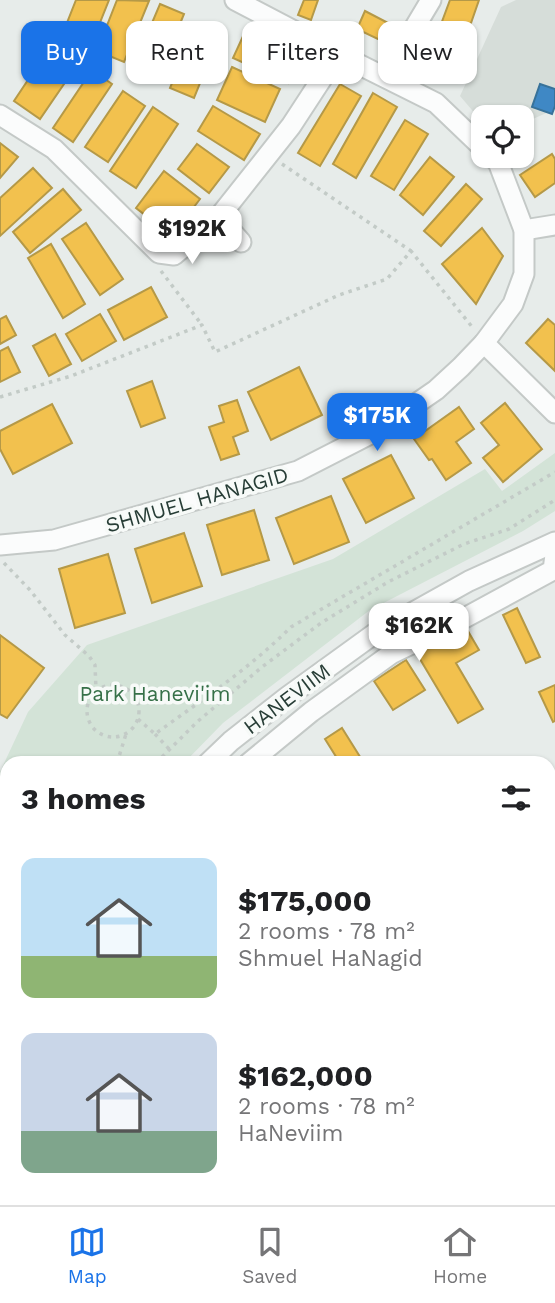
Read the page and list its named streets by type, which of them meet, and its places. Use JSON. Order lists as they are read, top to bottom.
{
  "streets": {
    "street": ["SHMUEL HANAGID", "HANEVIIM"]
  },
  "parks": ["Park Hanevi'im"],
  "page": {
    "chip": [
      "Buy",
      "Rent",
      "Filters",
      "New"
    ],
    "price": ["$192K", "$175K", "$162K"],
    "heading": "3 homes",
    "list": [
      {
        "name": "$175,000",
        "note": "2 rooms · 78 m² · Shmuel HaNagid"
      },
      {
        "name": "$162,000",
        "note": "2 rooms · 78 m² · HaNeviim"
      }
    ],
    "tabs": ["Map", "Saved", "Home"]
  }
}
